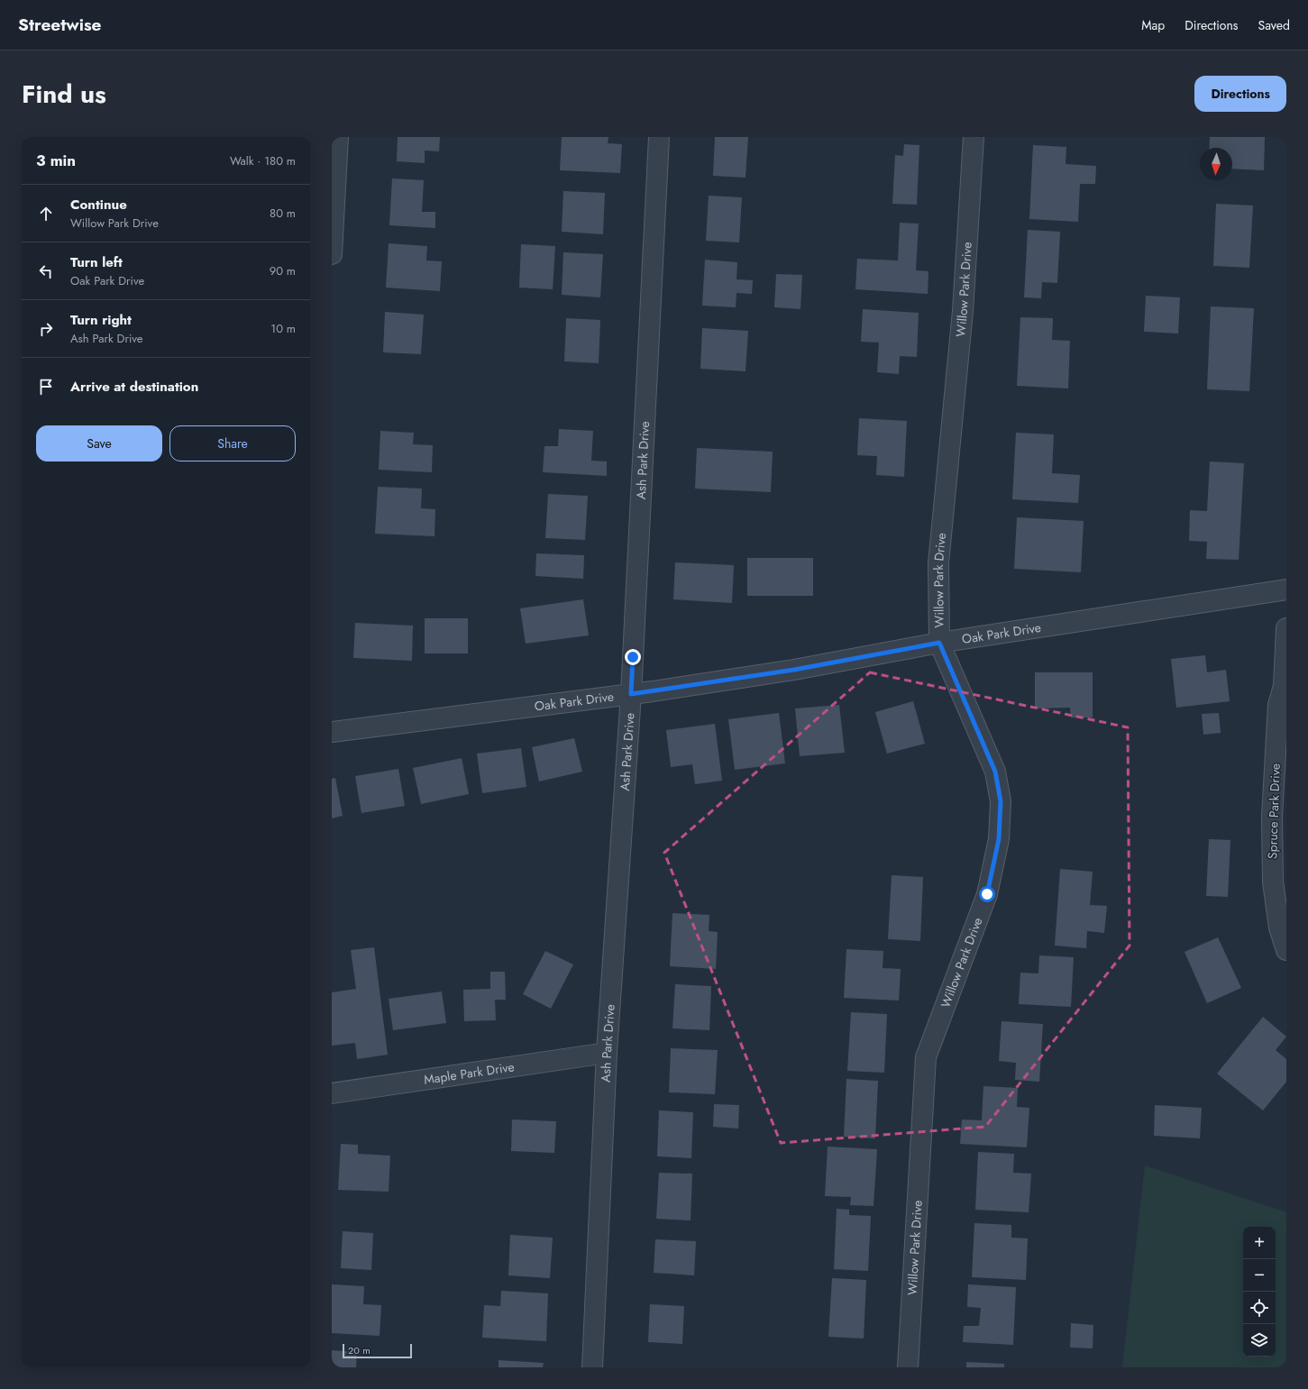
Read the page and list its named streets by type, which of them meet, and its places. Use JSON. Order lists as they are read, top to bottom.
{
  "streets": {
    "street": [
      "Willow Park Drive",
      "Ash Park Drive",
      "Oak Park Drive",
      "Spruce Park Drive",
      "Maple Park Drive"
    ]
  },
  "crossings": [
    ["Willow Park Drive", "Oak Park Drive"],
    ["Ash Park Drive", "Oak Park Drive"],
    ["Ash Park Drive", "Maple Park Drive"]
  ],
  "scale_bar": "20 m",
  "north": "bottom",
  "page": {
    "header": "Streetwise",
    "nav": ["Map", "Directions", "Saved"],
    "title": "Find us",
    "buttons": [
      "Directions",
      ["Save", "Share"]
    ],
    "heading": ["3 min", "Walk · 180 m"],
    "list": [
      ["Continue", "Willow Park Drive", "80 m"],
      ["Turn left", "Oak Park Drive", "90 m"],
      ["Turn right", "Ash Park Drive", "10 m"],
      "Arrive at destination"
    ],
    "map_buttons": ["+", "−"],
    "scale": "20 m"
  }
}
